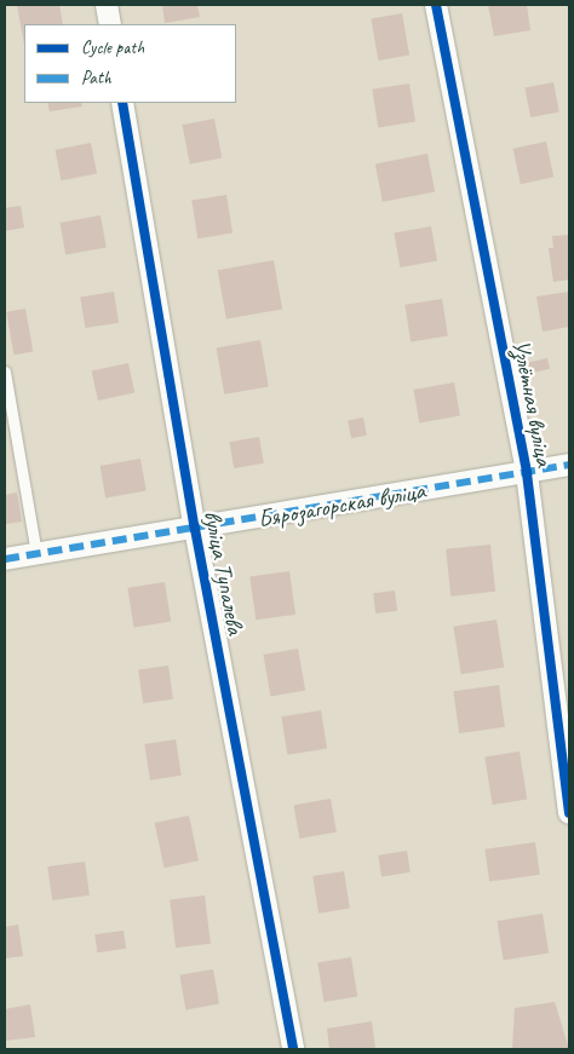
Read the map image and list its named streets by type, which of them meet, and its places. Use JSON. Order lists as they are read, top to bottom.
{
  "streets": {
    "street": ["Узлётная вуліца", "Бярозагорская вуліца", "вуліца Тупалева"]
  },
  "crossings": [
    ["Узлётная вуліца", "Бярозагорская вуліца"],
    ["Бярозагорская вуліца", "вуліца Тупалева"]
  ],
  "legend": ["Cycle path", "Path"]
}
